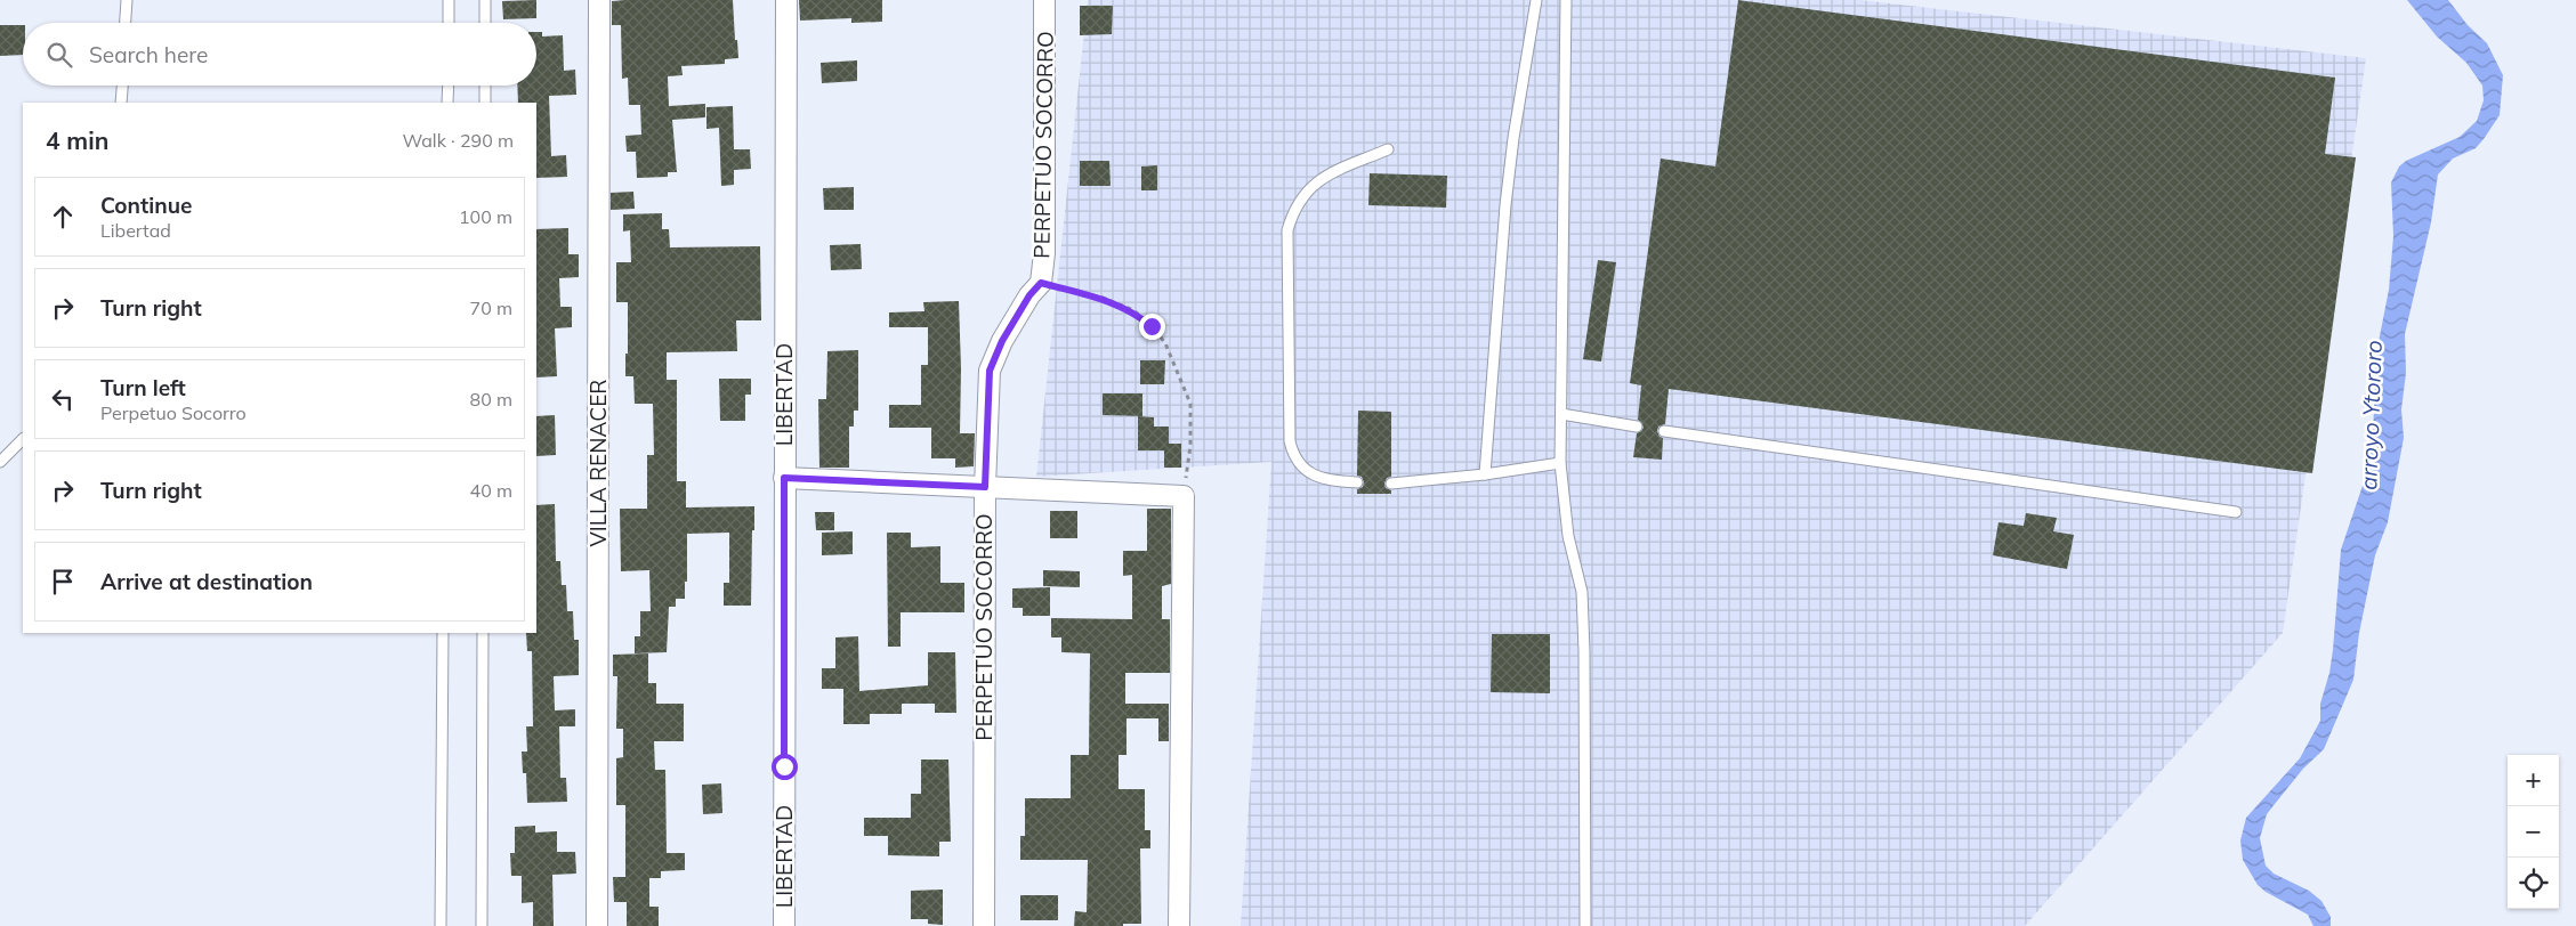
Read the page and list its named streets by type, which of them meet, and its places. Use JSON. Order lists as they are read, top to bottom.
{
  "streets": {
    "street": ["PERPETUO SOCORRO", "LIBERTAD", "VILLA RENACER"]
  },
  "water": ["arroyo Ytororo"],
  "page": {
    "search": "Search here",
    "heading": ["4 min", "Walk · 290 m"],
    "list": [
      ["Continue", "Libertad", "100 m"],
      ["Turn right", "70 m"],
      ["Turn left", "Perpetuo Socorro", "80 m"],
      ["Turn right", "40 m"],
      "Arrive at destination"
    ],
    "map_buttons": ["+", "−"]
  }
}
